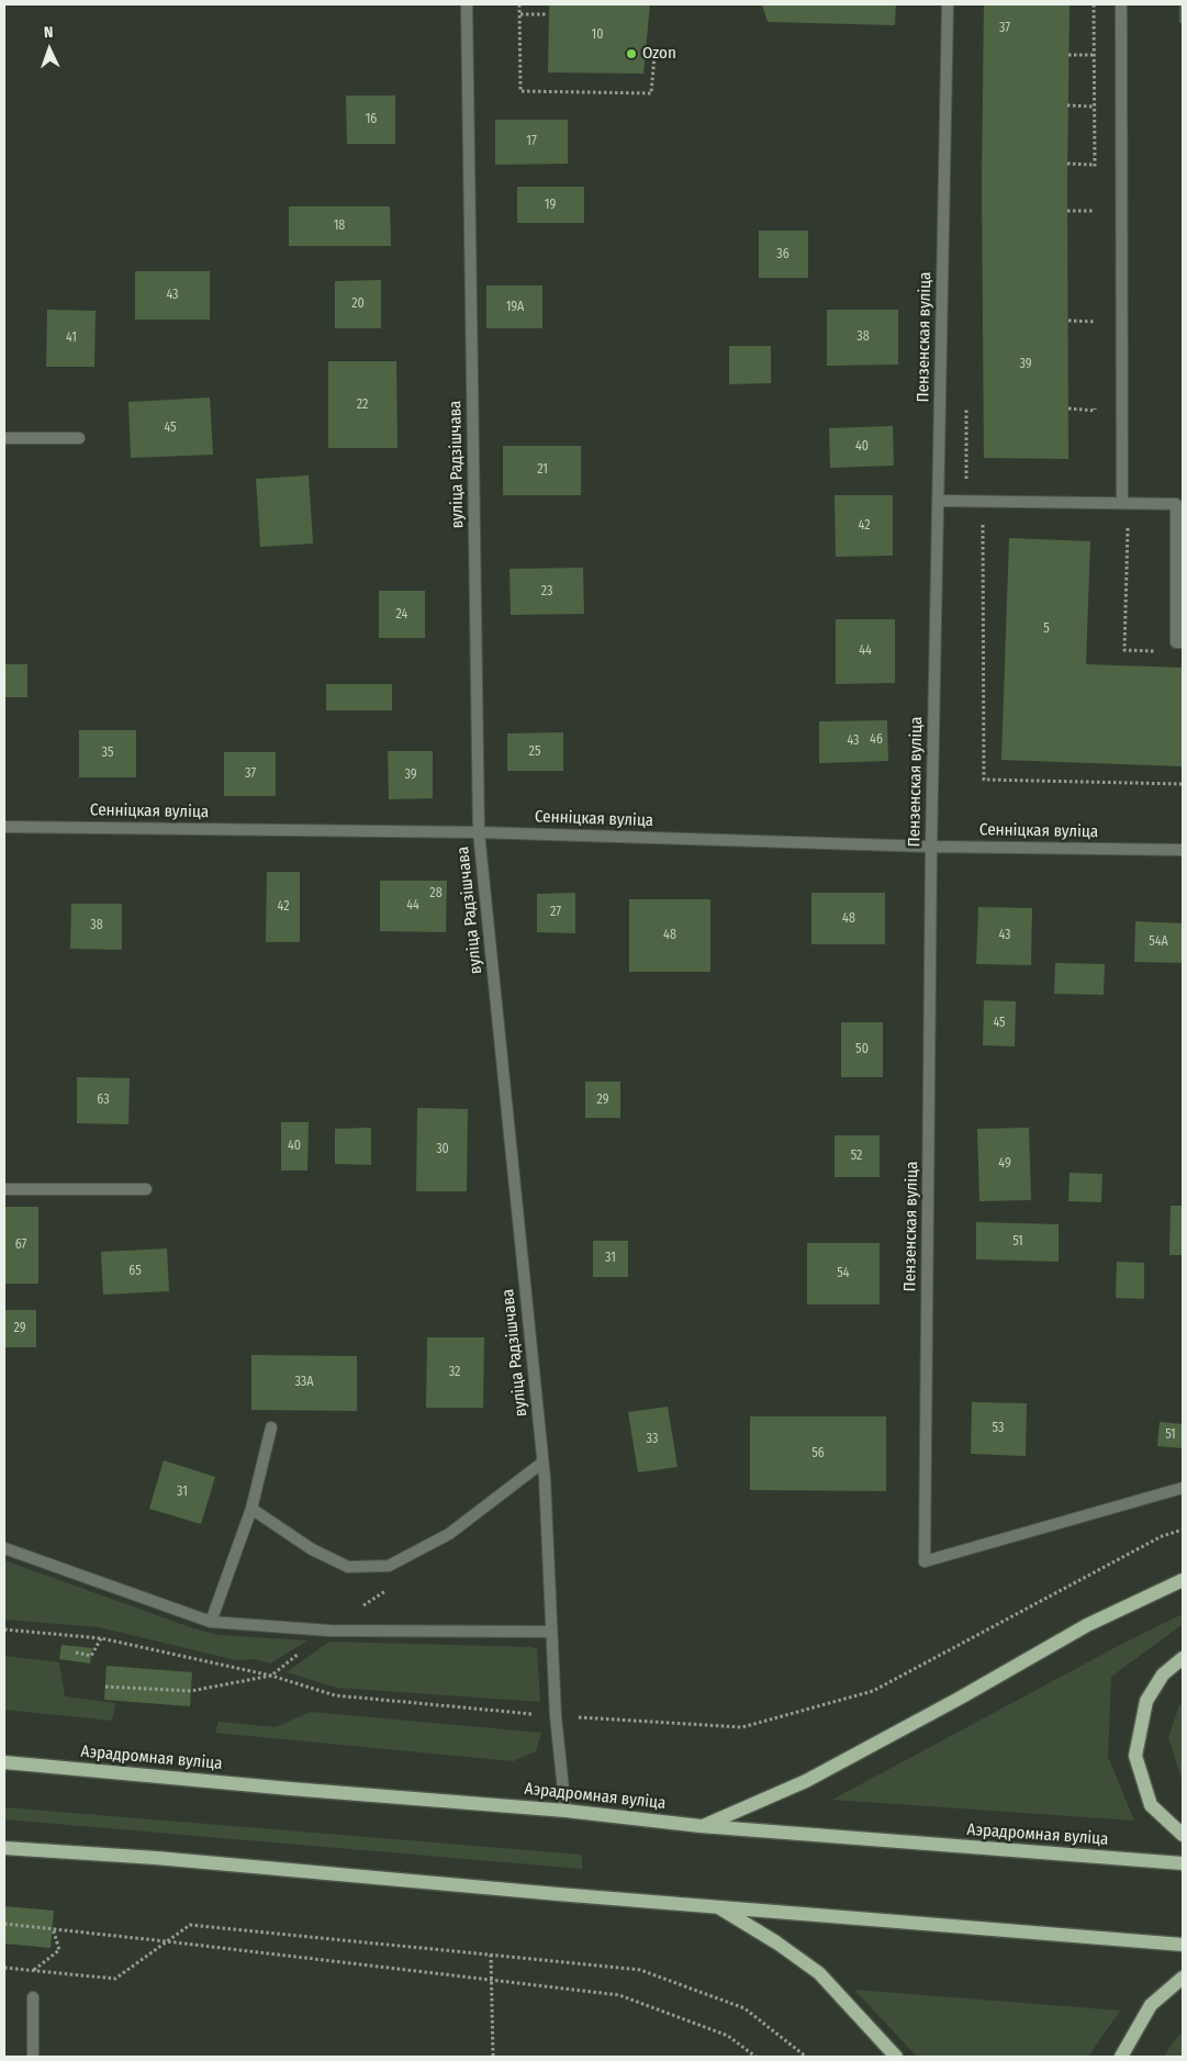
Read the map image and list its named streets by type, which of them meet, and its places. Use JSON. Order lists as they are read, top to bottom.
{
  "streets": {
    "main road": ["Аэрадромная вуліца"],
    "street": ["Пензенская вуліца", "вуліца Радзішчава", "Сенніцкая вуліца"]
  },
  "crossings": [
    ["Пензенская вуліца", "Сенніцкая вуліца"],
    ["вуліца Радзішчава", "Сенніцкая вуліца"],
    ["вуліца Радзішчава", "Аэрадромная вуліца"]
  ],
  "places": ["Ozon"],
  "house_numbers": [
    "37",
    "10",
    "16",
    "17",
    "19",
    "18",
    "36",
    "43",
    "20",
    "19А",
    "38",
    "41",
    "39",
    "22",
    "45",
    "40",
    "21",
    "42",
    "23",
    "24",
    "5",
    "44",
    "46",
    "43",
    "25",
    "35",
    "37",
    "39",
    "28",
    "44",
    "42",
    "27",
    "48",
    "38",
    "48",
    "43",
    "54А",
    "45",
    "50",
    "63",
    "29",
    "40",
    "30",
    "52",
    "49",
    "51",
    "67",
    "31",
    "65",
    "54",
    "29",
    "32",
    "33А",
    "53",
    "51",
    "33",
    "56",
    "31"
  ],
  "north": "top"
}
